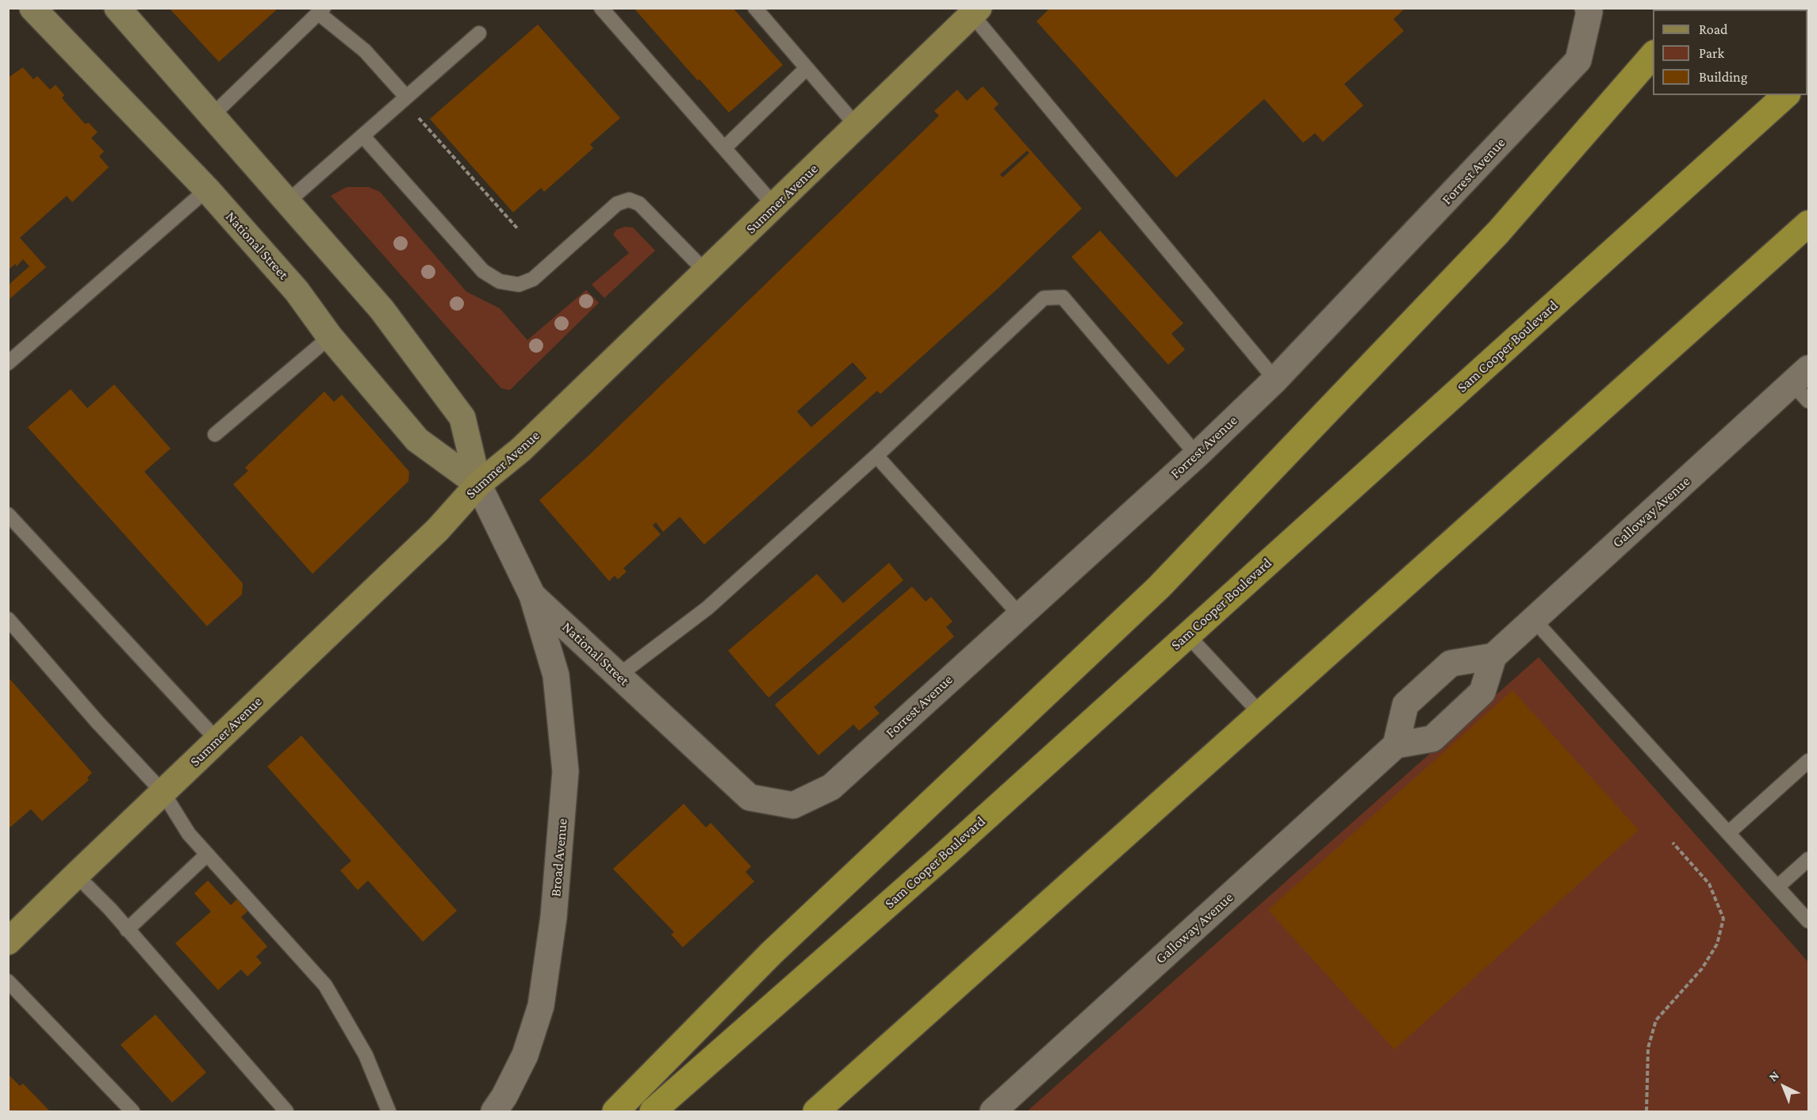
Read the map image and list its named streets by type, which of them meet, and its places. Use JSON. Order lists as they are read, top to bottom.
{
  "streets": {
    "highway": ["Sam Cooper Boulevard"],
    "main road": ["Summer Avenue", "National Street"],
    "street": ["Forrest Avenue", "Galloway Avenue", "Broad Avenue"]
  },
  "crossings": [
    ["Forrest Avenue", "National Street"],
    ["Summer Avenue", "National Street"],
    ["National Street", "Broad Avenue"]
  ],
  "legend": ["Road", "Park", "Building"],
  "north": "top left"
}
